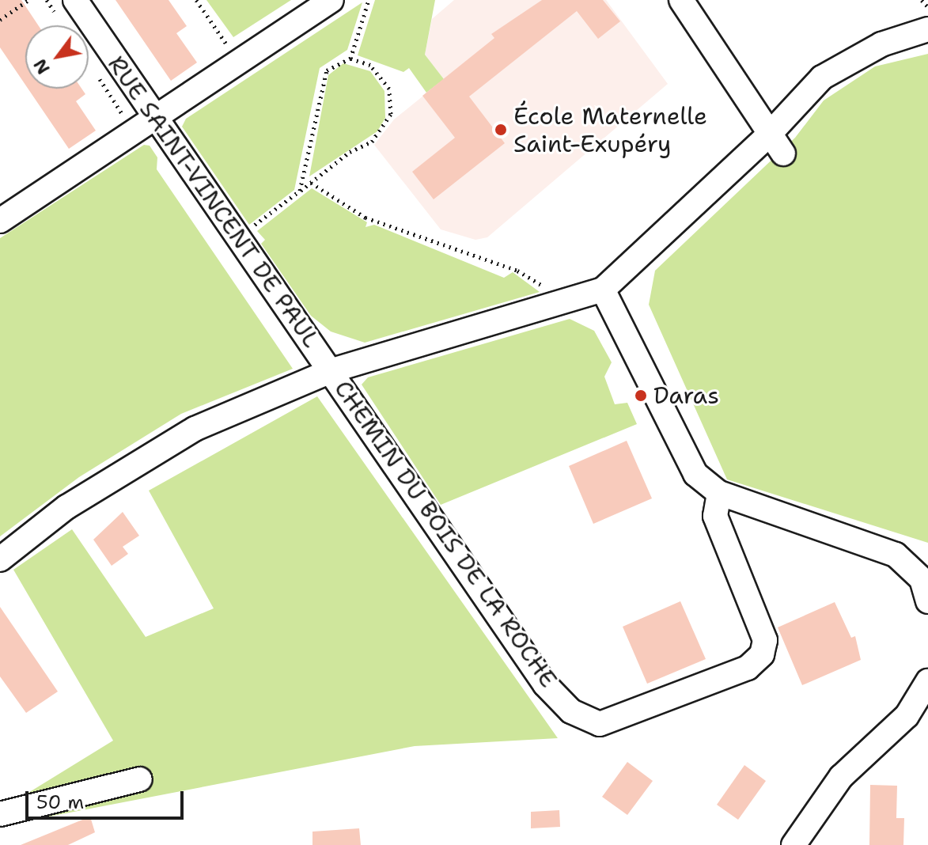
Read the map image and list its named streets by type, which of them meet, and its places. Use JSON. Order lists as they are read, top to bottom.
{
  "streets": {
    "street": ["RUE SAINT-VINCENT DE PAUL", "CHEMIN DU BOIS DE LA ROCHE"]
  },
  "crossings": [
    ["RUE SAINT-VINCENT DE PAUL", "CHEMIN DU BOIS DE LA ROCHE"]
  ],
  "places": ["École Maternelle Saint-Exupéry", "Daras"],
  "scale_bar": "50 m",
  "north": "bottom left"
}
